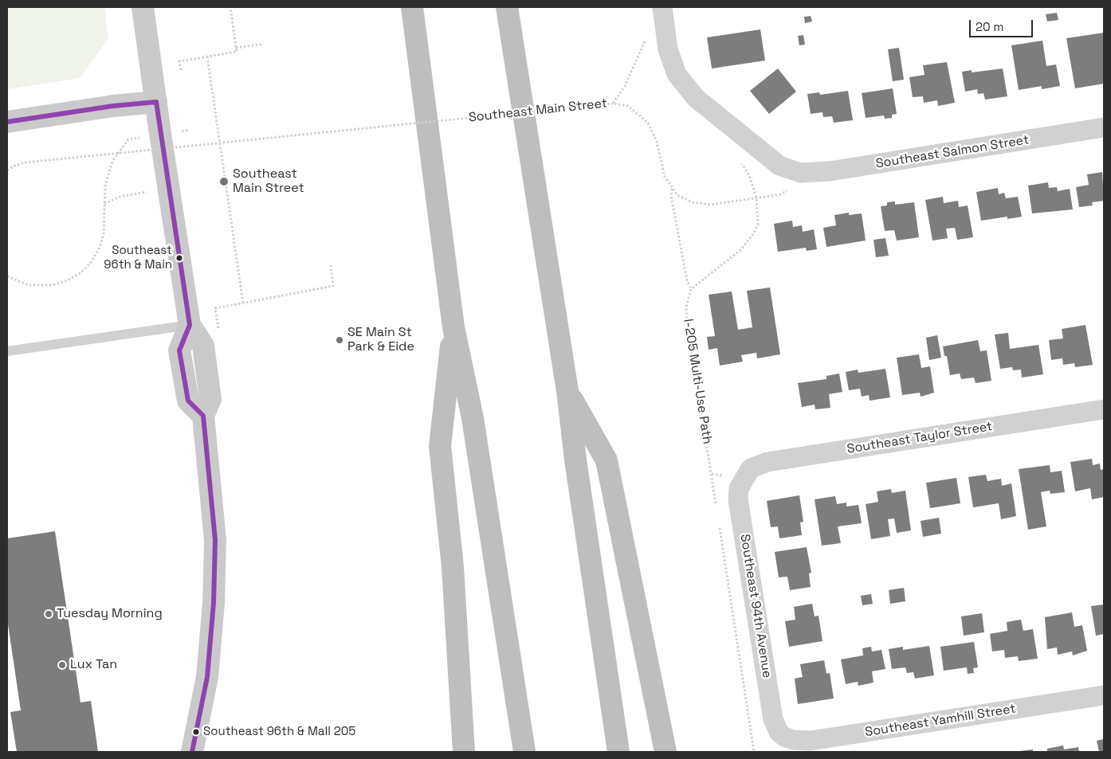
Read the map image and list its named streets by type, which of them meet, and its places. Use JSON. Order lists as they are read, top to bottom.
{
  "streets": {
    "street": [
      "Southeast Salmon Street",
      "Southeast Taylor Street",
      "Southeast 94th Avenue",
      "Southeast Yamhill Street"
    ],
    "path": ["Southeast Main Street", "I-205 Multi-Use Path"]
  },
  "crossings": [
    ["Southeast Taylor Street", "Southeast 94th Avenue"],
    ["Southeast 94th Avenue", "Southeast Yamhill Street"]
  ],
  "places": [
    "Southeast Main Street",
    "Southeast 96th & Main",
    "SE Main St Park & Eide",
    "Tuesday Morning",
    "Lux Tan",
    "Southeast 96th & Mall 205"
  ],
  "scale_bar": "20 m"
}
